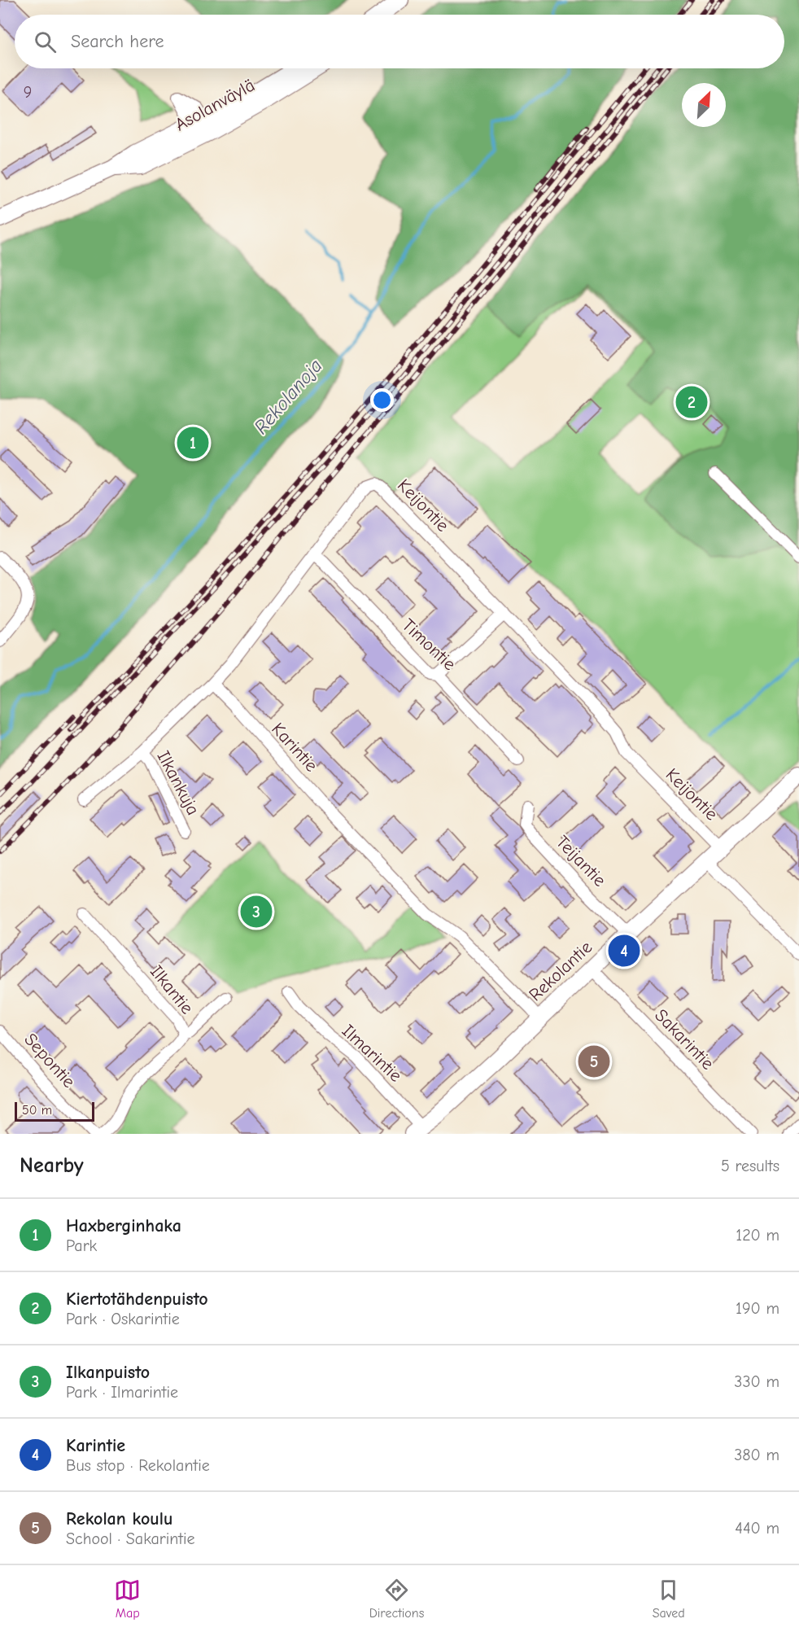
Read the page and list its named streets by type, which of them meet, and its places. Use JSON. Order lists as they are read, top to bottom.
{
  "streets": {
    "main road": ["Asolanväylä", "Rekolantie"],
    "street": [
      "Keijontie",
      "Timontie",
      "Karintie",
      "Ilkankuja",
      "Teijantie",
      "Ilkantie",
      "Sakarintie",
      "Ilmarintie",
      "Sepontie"
    ]
  },
  "crossings": [
    ["Keijontie", "Timontie"],
    ["Keijontie", "Karintie"],
    ["Keijontie", "Ilkankuja"],
    ["Keijontie", "Rekolantie"],
    ["Karintie", "Rekolantie"],
    ["Teijantie", "Rekolantie"],
    ["Rekolantie", "Sakarintie"],
    ["Rekolantie", "Ilmarintie"]
  ],
  "water": ["Rekolanoja"],
  "house_numbers": ["9"],
  "scale_bar": "50 m",
  "north": "top right",
  "page": {
    "search": "Search here",
    "pins": [
      "2",
      "1",
      "3",
      "4",
      "5"
    ],
    "scale": "50 m",
    "heading": ["Nearby", "5 results"],
    "list": [
      {
        "mark": "1",
        "name": "Haxberginhaka",
        "note": "Park",
        "value": "120 m"
      },
      {
        "mark": "2",
        "name": "Kiertotähdenpuisto",
        "note": "Park · Oskarintie",
        "value": "190 m"
      },
      {
        "mark": "3",
        "name": "Ilkanpuisto",
        "note": "Park · Ilmarintie",
        "value": "330 m"
      },
      {
        "mark": "4",
        "name": "Karintie",
        "note": "Bus stop · Rekolantie",
        "value": "380 m"
      },
      {
        "mark": "5",
        "name": "Rekolan koulu",
        "note": "School · Sakarintie",
        "value": "440 m"
      }
    ],
    "nav": ["Map", "Directions", "Saved"]
  }
}
